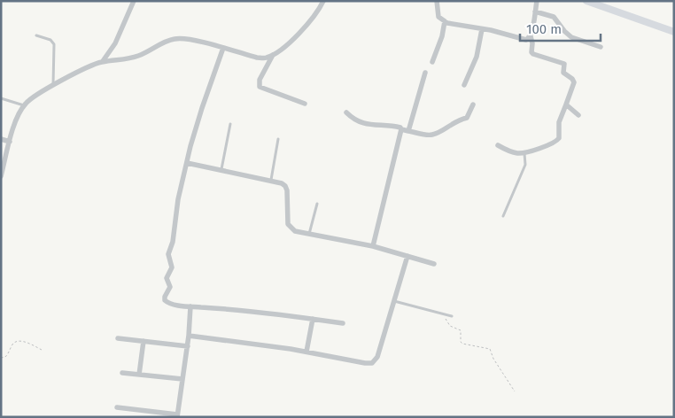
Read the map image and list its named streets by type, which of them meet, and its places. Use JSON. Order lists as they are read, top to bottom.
{
  "scale_bar": "100 m"
}
